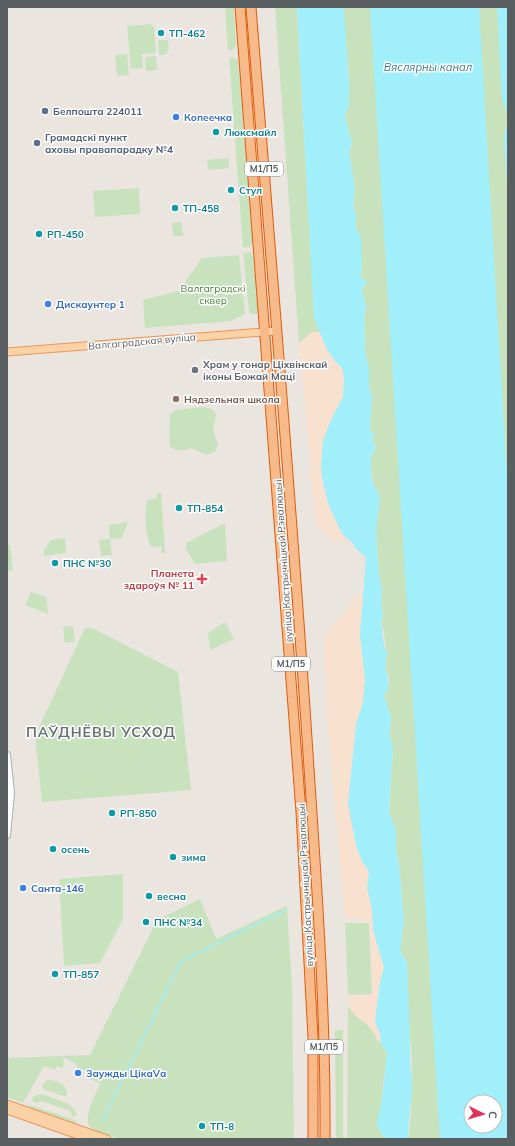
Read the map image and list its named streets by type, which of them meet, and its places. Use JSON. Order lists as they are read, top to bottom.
{
  "streets": {
    "highway": ["М1/П5", "вуліца Кастрычніцкай Рэвалюцыі"],
    "main road": ["Валгаградская вуліца"]
  },
  "crossings": [
    ["Валгаградская вуліца", "вуліца Кастрычніцкай Рэвалюцыі"]
  ],
  "districts": ["ПАЎДНЁВЫ УСХОД"],
  "water": ["Вяслярны канал"],
  "parks": ["Валгаградскі сквер"],
  "places": {
    "other": [
      "ТП-462",
      "Белпошта 224011",
      "Копеечка",
      "Люксмайл",
      "Грамадскі пункт аховы правапарадку №4",
      "Стул",
      "ТП-458",
      "РП-450",
      "Дискаунтер 1",
      "Храм у гонар Ціхвінскай іконы Божай Маці",
      "Нядзельная школа",
      "ТП-854",
      "ПНС №30",
      "РП-850",
      "осень",
      "зима",
      "Санта-146",
      "весна",
      "ПНС №34",
      "ТП-857",
      "Заужды ЦікаVа",
      "ТП-8"
    ],
    "health": ["Планета здароўя № 11"]
  },
  "north": "right"
}
